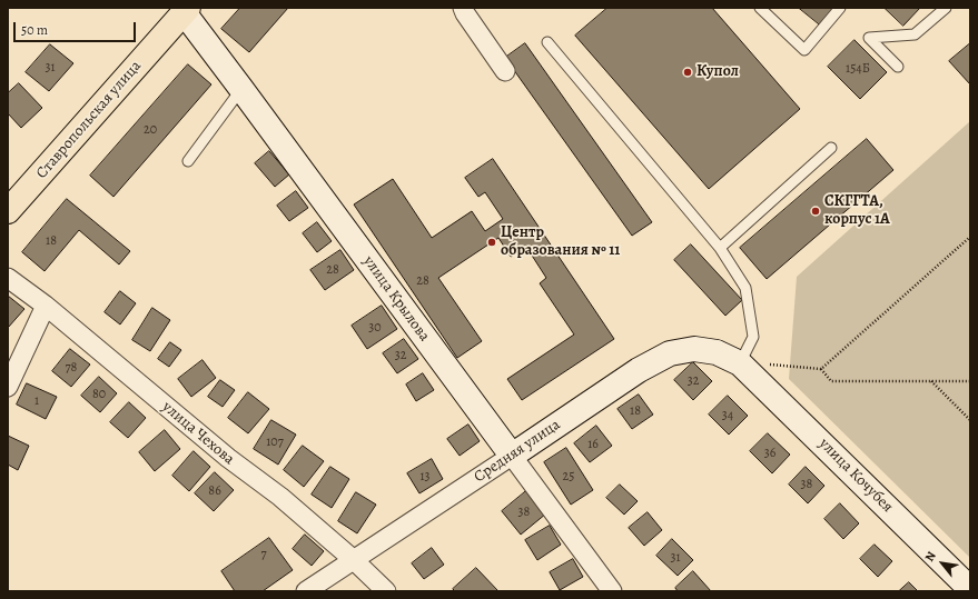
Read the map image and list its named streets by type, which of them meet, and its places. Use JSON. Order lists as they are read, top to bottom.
{
  "streets": {
    "highway": ["Ставропольская улица"],
    "street": [
      "улица Крылова",
      "улица Чехова",
      "Средняя улица",
      "улица Кочубея"
    ]
  },
  "crossings": [
    ["Ставропольская улица", "улица Крылова"],
    ["улица Крылова", "Средняя улица"],
    ["улица Чехова", "Средняя улица"],
    ["Средняя улица", "улица Кочубея"]
  ],
  "places": ["Купол", "СКГГТА, корпус 1А", "Центр образования № 11"],
  "house_numbers": [
    "31",
    "154Б",
    "20",
    "18",
    "28",
    "28",
    "30",
    "32",
    "78",
    "32",
    "80",
    "1",
    "18",
    "34",
    "107",
    "16",
    "36",
    "13",
    "25",
    "38",
    "86",
    "38",
    "7",
    "31"
  ],
  "scale_bar": "50 m",
  "north": "top left"
}
